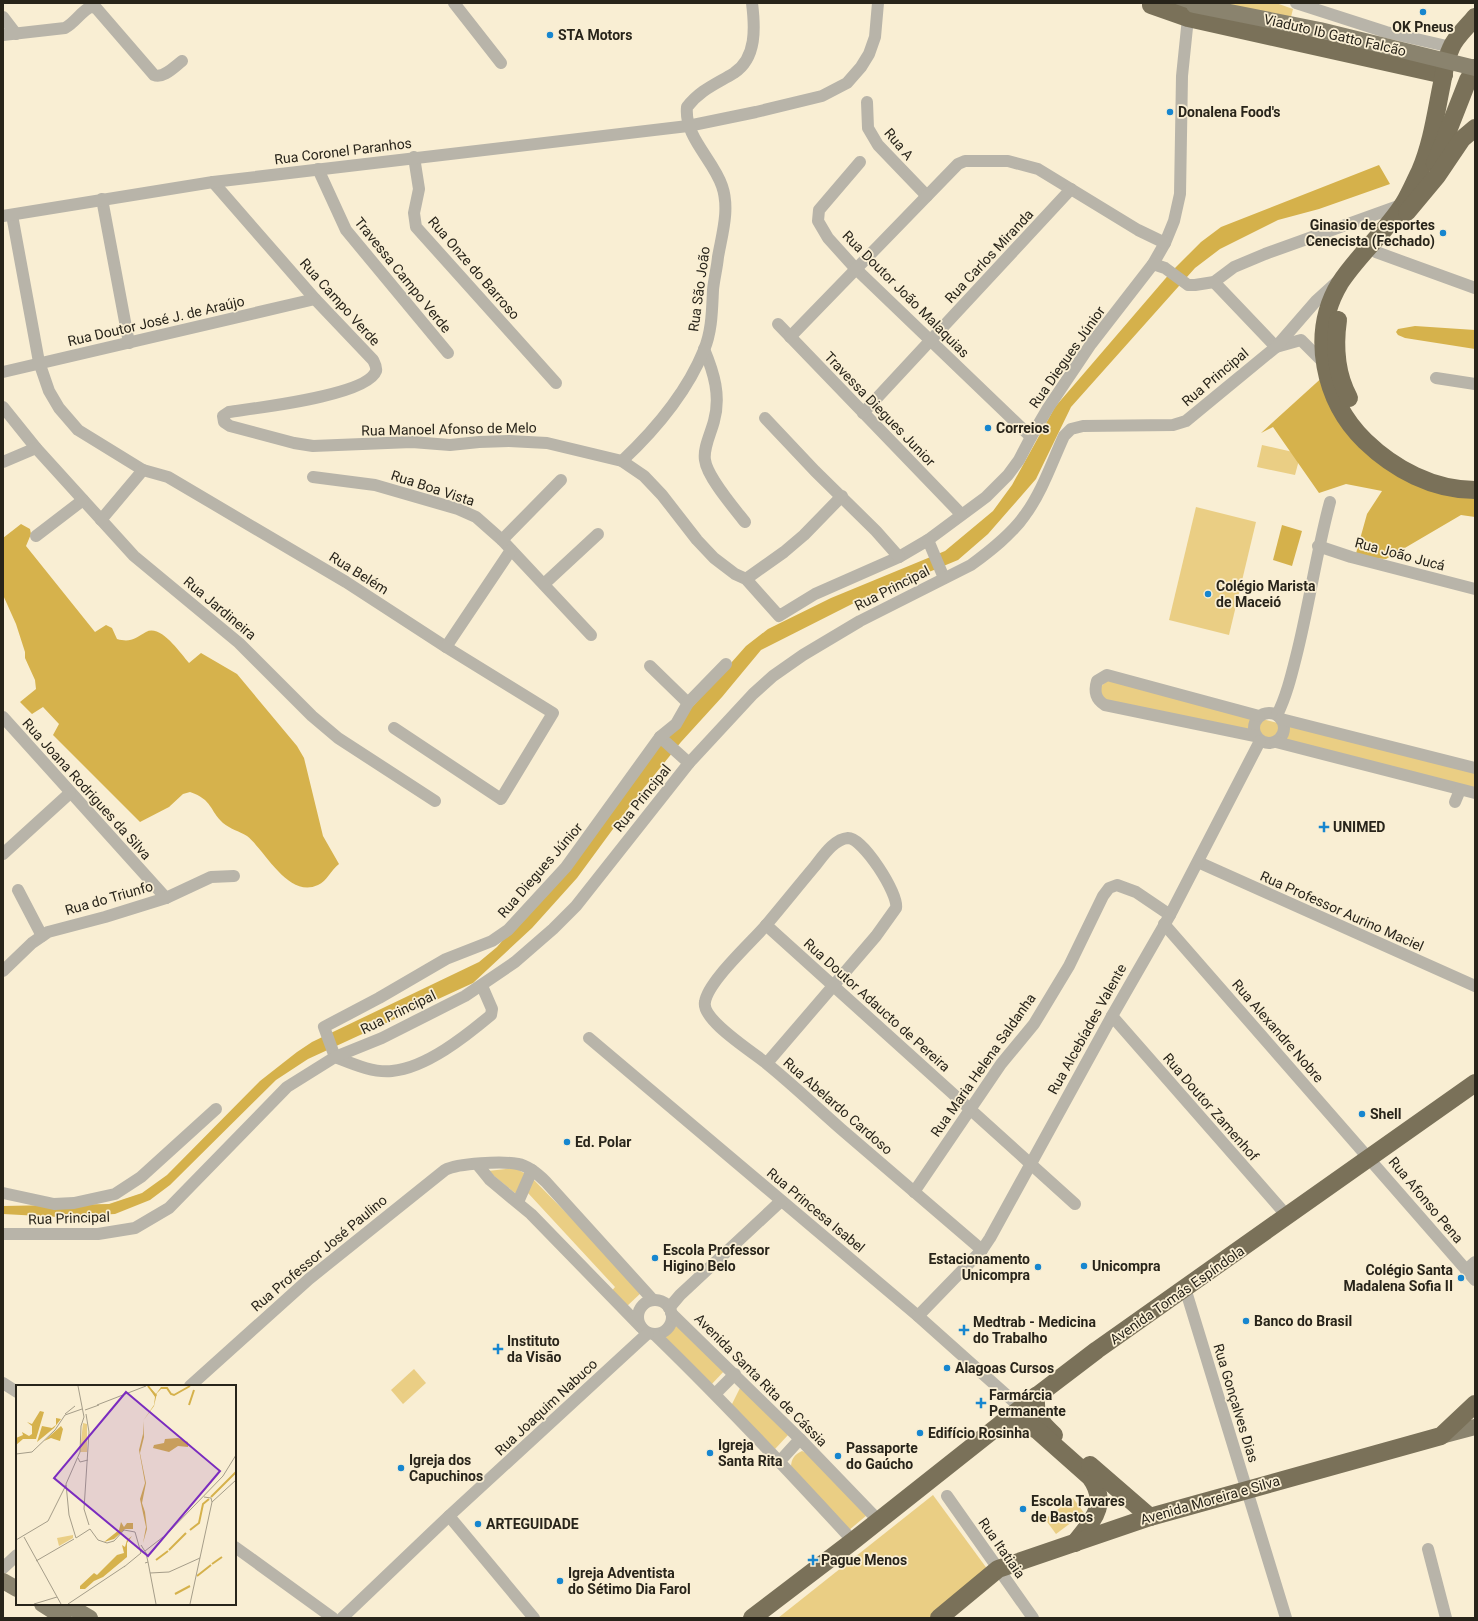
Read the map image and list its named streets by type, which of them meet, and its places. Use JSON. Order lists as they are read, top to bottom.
{
  "streets": {
    "highway": ["Avenida Tomás Espíndola", "Avenida Moreira e Silva"],
    "main road": ["Viaduto Ib Gatto Falcão"],
    "street": [
      "Rua A",
      "Rua Coronel Paranhos",
      "Rua Carlos Miranda",
      "Rua Onze do Barroso",
      "Travessa Campo Verde",
      "Rua São João",
      "Rua Doutor João Malaquias",
      "Rua Campo Verde",
      "Rua Doutor José J. de Araújo",
      "Rua Diegues Júnior",
      "Rua Principal",
      "Travessa Diegues Junior",
      "Rua Manoel Afonso de Melo",
      "Rua Boa Vista",
      "Rua João Jucá",
      "Rua Belém",
      "Rua Jardineira",
      "Rua Joana Rodrigues da Silva",
      "Rua do Triunfo",
      "Rua Professor Aurino Maciel",
      "Rua Doutor Adaucto de Pereira",
      "Rua Alcebíades Valente",
      "Rua Alexandre Nobre",
      "Rua Maria Helena Saldanha",
      "Rua Abelardo Cardoso",
      "Rua Doutor Zamenhof",
      "Rua Afonso Pena",
      "Rua Princesa Isabel",
      "Rua Professor José Paulino",
      "Avenida Santa Rita de Cássia",
      "Rua Gonçalves Dias",
      "Rua Joaquim Nabuco",
      "Rua Itatiaia"
    ]
  },
  "crossings": [
    ["Viaduto Ib Gatto Falcão", "Rua Diegues Júnior"],
    ["Rua Coronel Paranhos", "Rua Onze do Barroso"],
    ["Rua Coronel Paranhos", "Travessa Campo Verde"],
    ["Rua Coronel Paranhos", "Rua São João"],
    ["Rua Coronel Paranhos", "Rua Campo Verde"],
    ["Rua Coronel Paranhos", "Rua Belém"],
    ["Rua Carlos Miranda", "Rua Doutor João Malaquias"],
    ["Rua Carlos Miranda", "Travessa Diegues Junior"],
    ["Rua São João", "Rua Manoel Afonso de Melo"],
    ["Rua Doutor João Malaquias", "Rua Diegues Júnior"],
    ["Rua Campo Verde", "Rua Doutor José J. de Araújo"],
    ["Rua Campo Verde", "Rua Manoel Afonso de Melo"],
    ["Rua Doutor José J. de Araújo", "Rua Belém"],
    ["Rua Diegues Júnior", "Rua Principal"],
    ["Rua Diegues Júnior", "Travessa Diegues Junior"],
    ["Rua Diegues Júnior", "Rua Manoel Afonso de Melo"],
    ["Rua Joana Rodrigues da Silva", "Rua do Triunfo"],
    ["Rua Professor Aurino Maciel", "Rua Alcebíades Valente"],
    ["Rua Doutor Adaucto de Pereira", "Rua Alcebíades Valente"],
    ["Rua Doutor Adaucto de Pereira", "Rua Maria Helena Saldanha"],
    ["Rua Doutor Adaucto de Pereira", "Rua Abelardo Cardoso"],
    ["Rua Alcebíades Valente", "Rua Alexandre Nobre"],
    ["Rua Alcebíades Valente", "Rua Maria Helena Saldanha"],
    ["Rua Alcebíades Valente", "Rua Abelardo Cardoso"],
    ["Rua Alcebíades Valente", "Rua Doutor Zamenhof"],
    ["Rua Alcebíades Valente", "Rua Princesa Isabel"],
    ["Rua Alexandre Nobre", "Rua Maria Helena Saldanha"],
    ["Rua Alexandre Nobre", "Rua Afonso Pena"],
    ["Rua Alexandre Nobre", "Avenida Tomás Espíndola"],
    ["Rua Maria Helena Saldanha", "Rua Abelardo Cardoso"],
    ["Rua Doutor Zamenhof", "Avenida Tomás Espíndola"],
    ["Rua Afonso Pena", "Avenida Tomás Espíndola"],
    ["Rua Princesa Isabel", "Avenida Tomás Espíndola"],
    ["Rua Professor José Paulino", "Avenida Santa Rita de Cássia"],
    ["Avenida Tomás Espíndola", "Avenida Santa Rita de Cássia"],
    ["Avenida Tomás Espíndola", "Rua Gonçalves Dias"],
    ["Avenida Santa Rita de Cássia", "Rua Joaquim Nabuco"],
    ["Rua Gonçalves Dias", "Avenida Moreira e Silva"],
    ["Avenida Moreira e Silva", "Rua Itatiaia"]
  ],
  "places": {
    "other": [
      "OK Pneus",
      "STA Motors",
      "Donalena Food's",
      "Ginasio de esportes Cenecista (Fechado)",
      "Correios",
      "Colégio Marista de Maceió",
      "Shell",
      "Ed. Polar",
      "Escola Professor Higino Belo",
      "Unicompra",
      "Estacionamento Unicompra",
      "Colégio Santa Madalena Sofia II",
      "Banco do Brasil",
      "Alagoas Cursos",
      "Edifício Rosinha",
      "Igreja Santa Rita",
      "Passaporte do Gaúcho",
      "Igreja dos Capuchinos",
      "Escola Tavares de Bastos",
      "ARTEGUIDADE",
      "Igreja Adventista do Sétimo Dia Farol"
    ],
    "health": [
      "UNIMED",
      "Medtrab - Medicina do Trabalho",
      "Instituto da Visão",
      "Farmárcia Permanente",
      "Pague Menos"
    ]
  }
}
